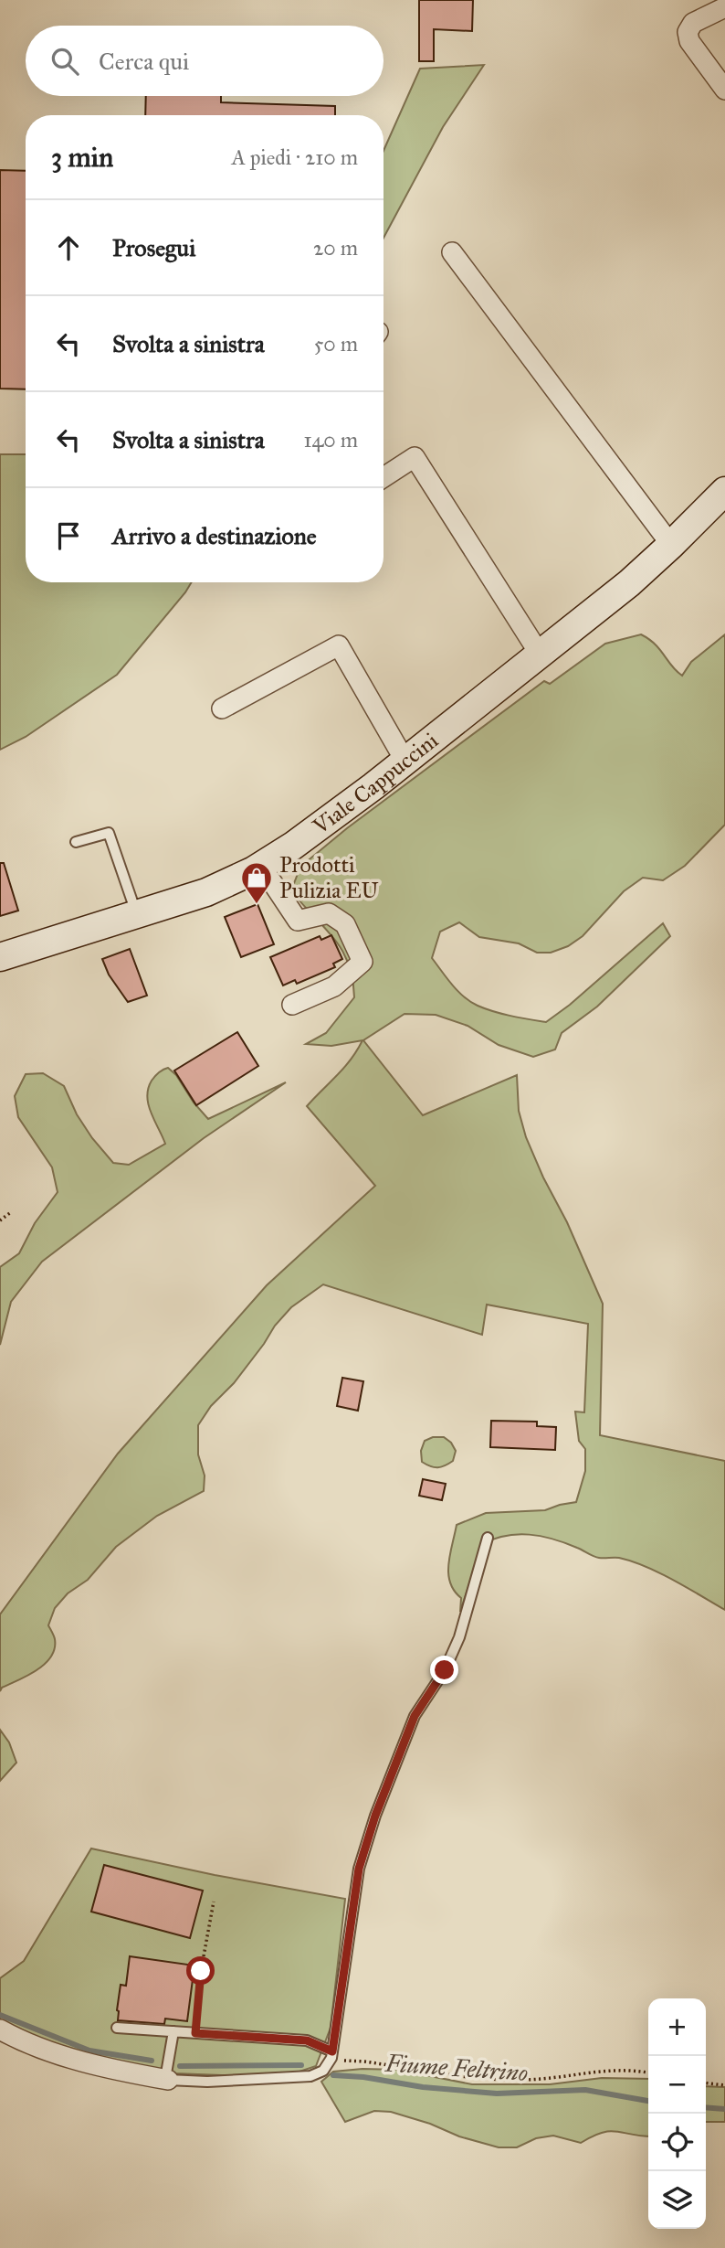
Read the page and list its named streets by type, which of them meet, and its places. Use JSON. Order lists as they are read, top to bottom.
{
  "streets": {
    "street": ["Viale Cappuccini"]
  },
  "water": ["Fiume Feltrino"],
  "places": {
    "shop": ["Prodotti Pulizia EU"]
  },
  "page": {
    "search": "Cerca qui",
    "heading": ["3 min", "A piedi · 210 m"],
    "list": [
      ["Prosegui", "20 m"],
      ["Svolta a sinistra", "50 m"],
      ["Svolta a sinistra", "140 m"],
      "Arrivo a destinazione"
    ],
    "map_buttons": ["+", "−"]
  }
}
